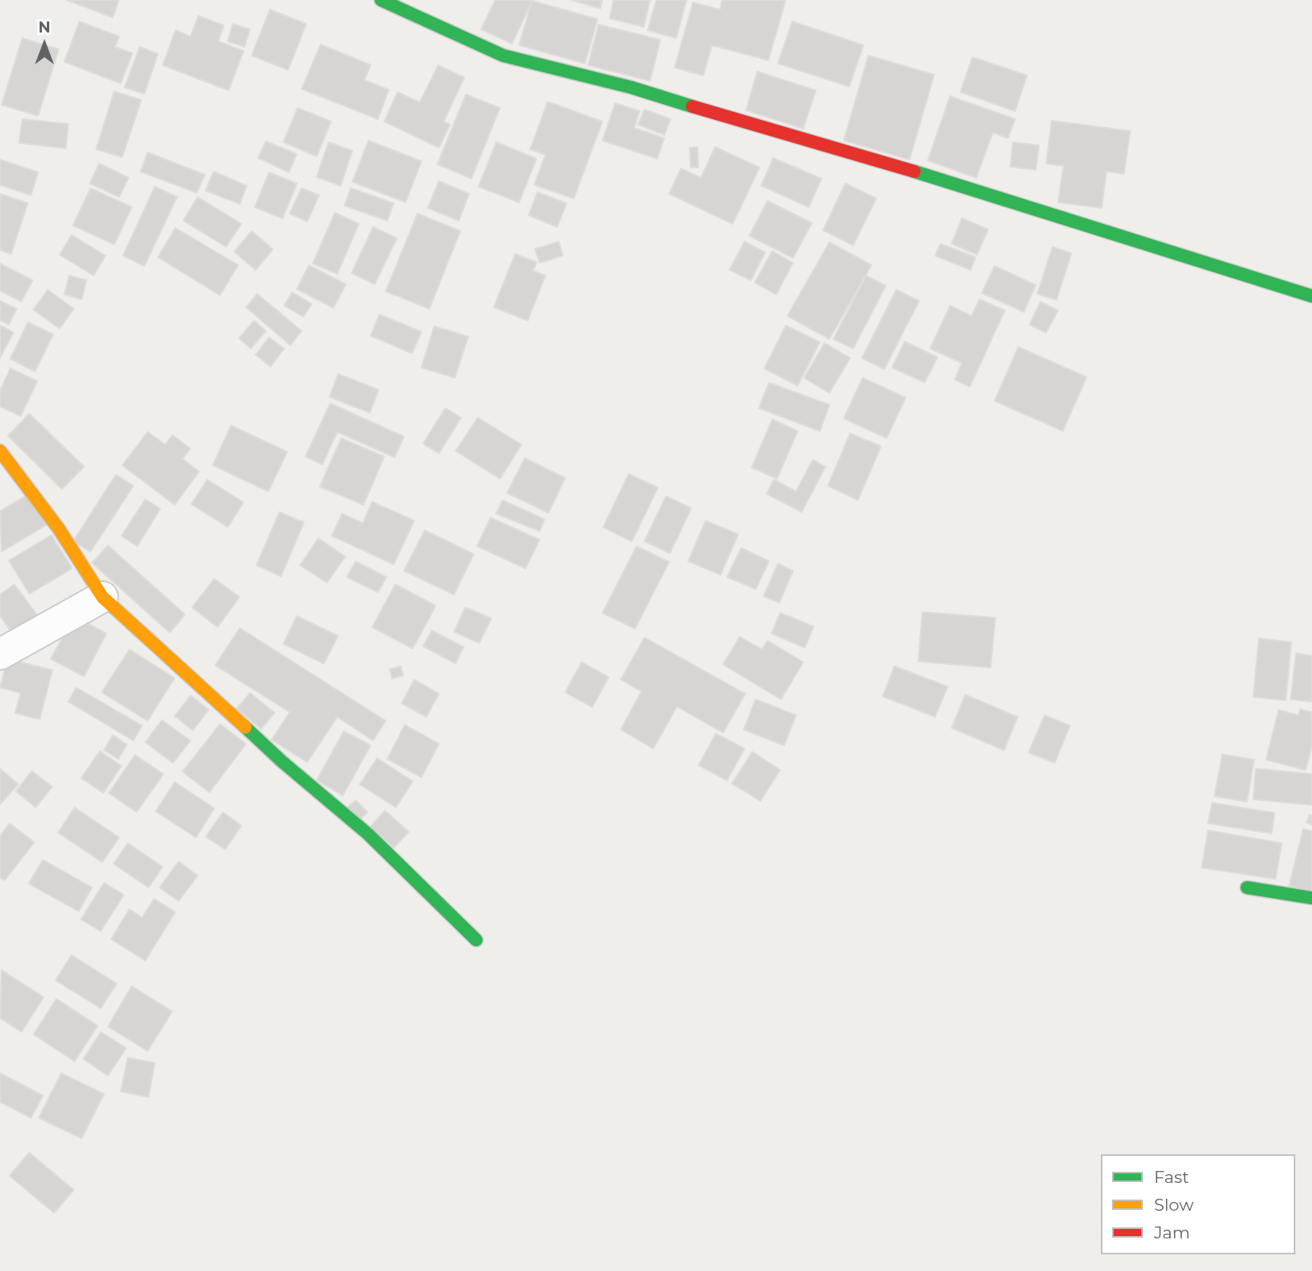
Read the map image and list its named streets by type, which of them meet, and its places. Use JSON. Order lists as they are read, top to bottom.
{
  "legend": ["Fast", "Slow", "Jam"],
  "north": "top"
}
